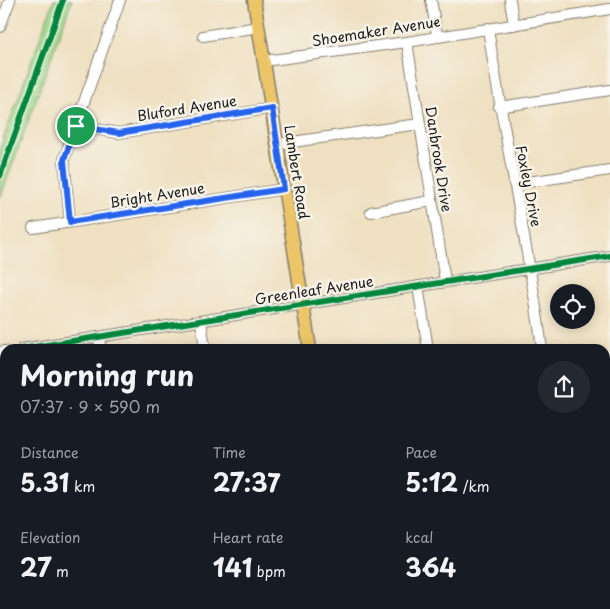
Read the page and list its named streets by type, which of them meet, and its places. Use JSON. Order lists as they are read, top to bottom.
{
  "streets": {
    "main road": ["Lambert Road"],
    "street": [
      "Shoemaker Avenue",
      "Bluford Avenue",
      "Danbrook Drive",
      "Foxley Drive",
      "Bright Avenue",
      "Greenleaf Avenue"
    ]
  },
  "crossings": [
    ["Shoemaker Avenue", "Danbrook Drive"],
    ["Shoemaker Avenue", "Lambert Road"],
    ["Shoemaker Avenue", "Foxley Drive"],
    ["Bluford Avenue", "Lambert Road"],
    ["Danbrook Drive", "Greenleaf Avenue"],
    ["Lambert Road", "Bright Avenue"],
    ["Lambert Road", "Greenleaf Avenue"],
    ["Foxley Drive", "Greenleaf Avenue"]
  ],
  "page": {
    "heading": ["Morning run", "07:37 · 9 × 590 m"],
    "stats": [
      ["Distance", "5.31 km"],
      ["Time", "27:37"],
      ["Pace", "5:12 /km"],
      ["Elevation", "27 m"],
      ["Heart rate", "141 bpm"],
      ["kcal", "364"]
    ]
  }
}
